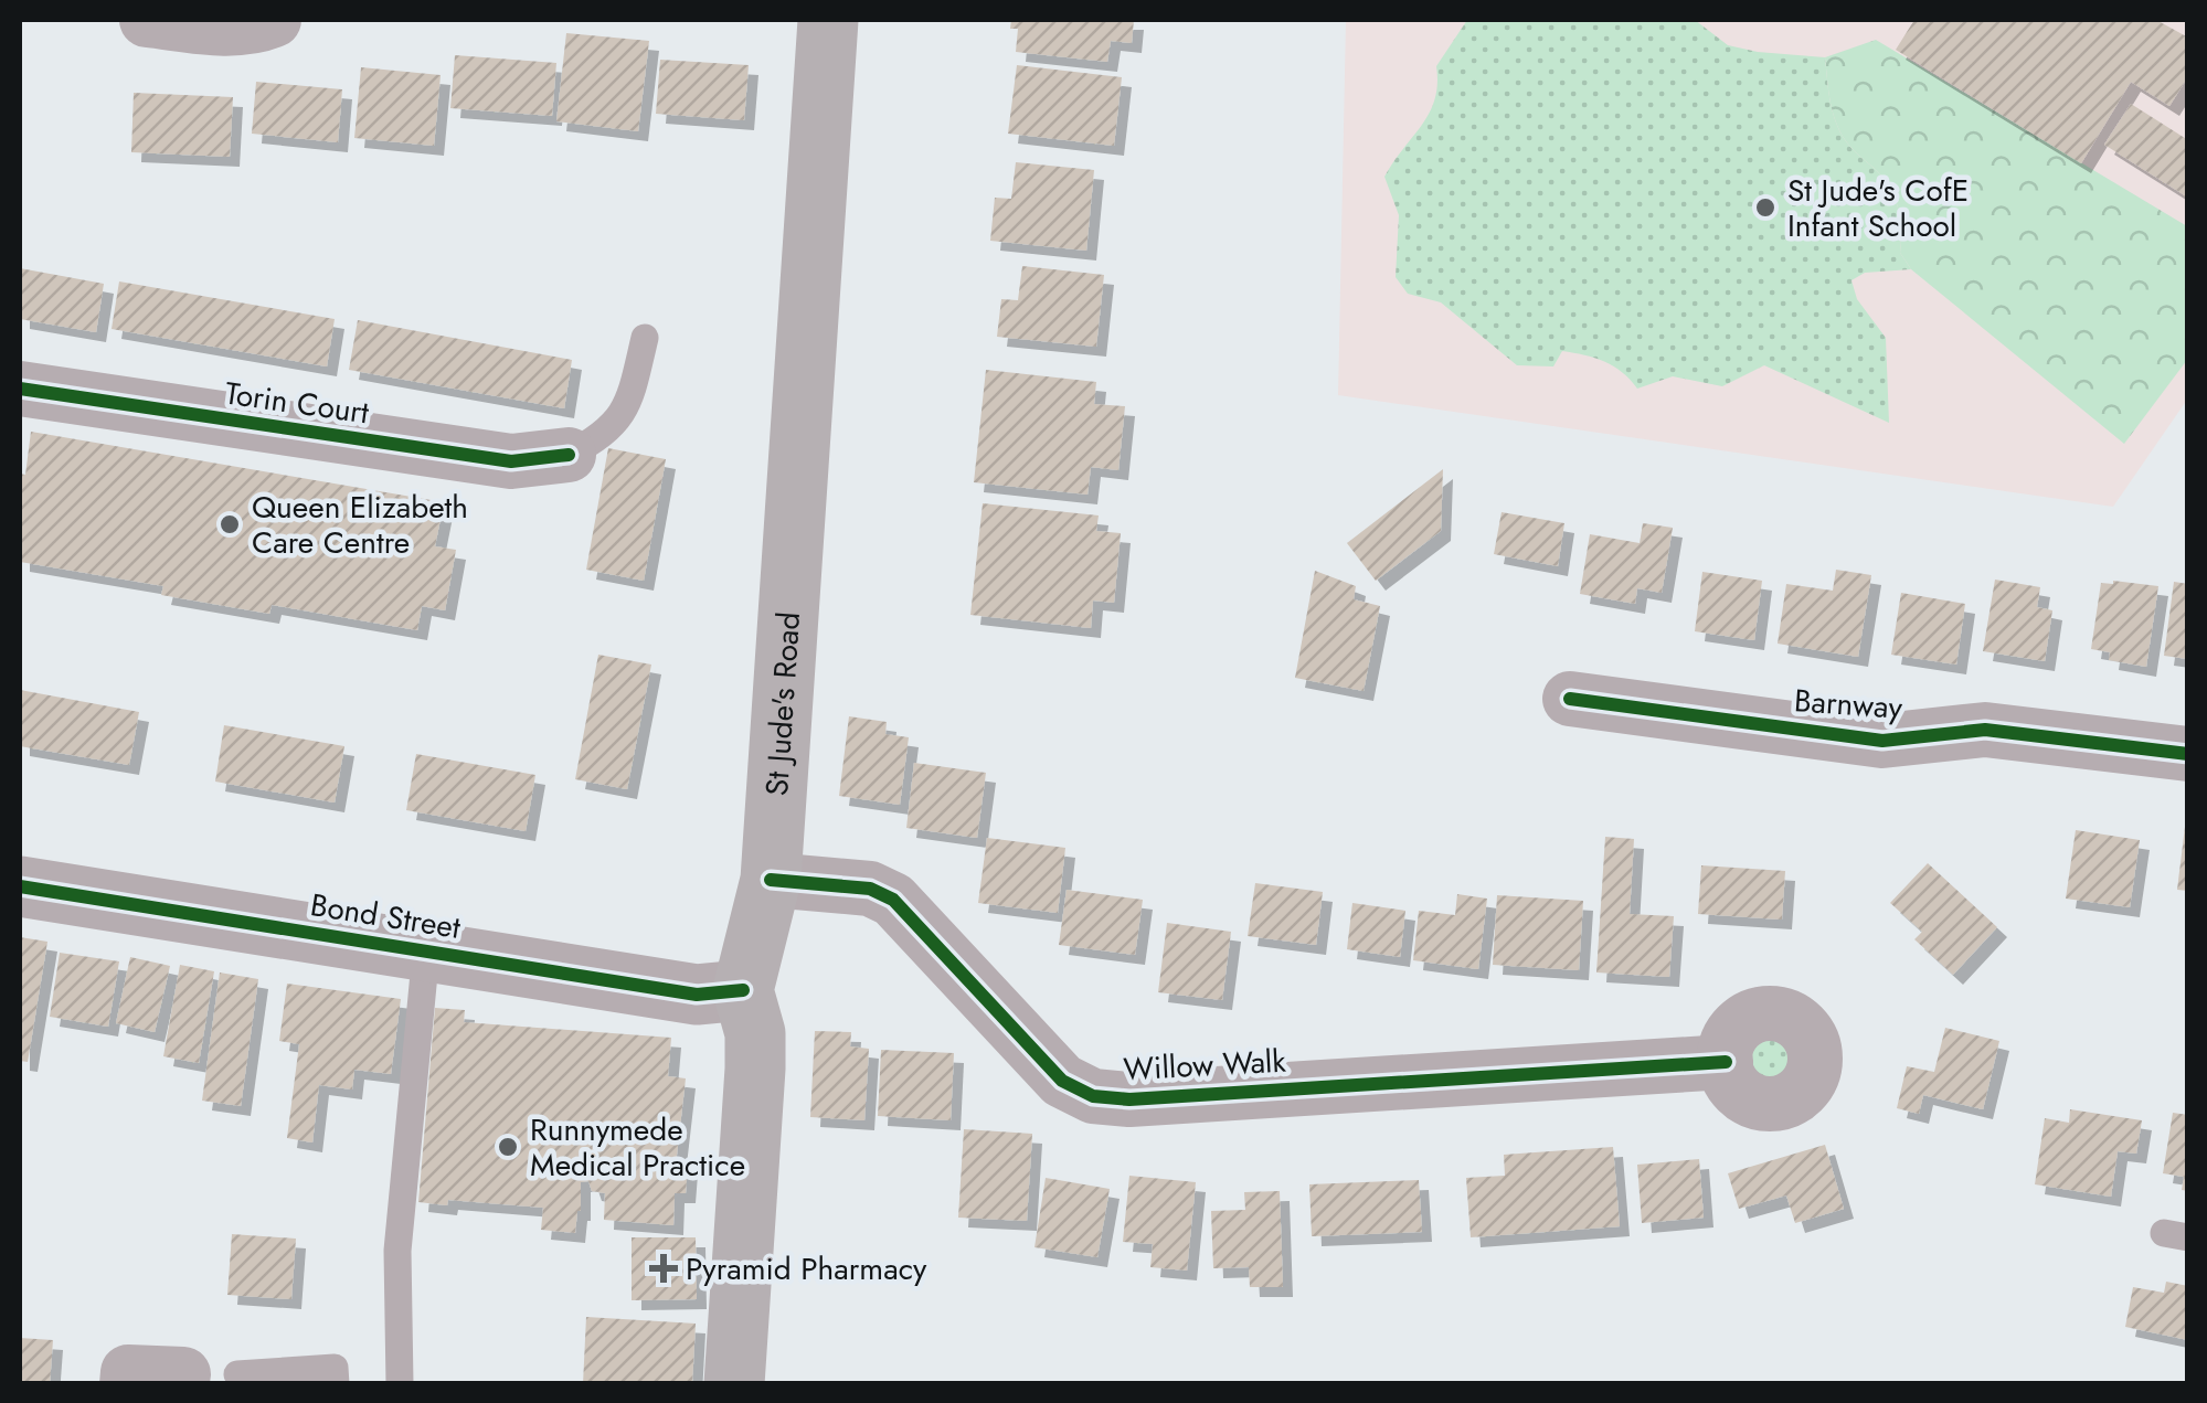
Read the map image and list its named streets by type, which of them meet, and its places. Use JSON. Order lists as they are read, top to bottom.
{
  "streets": {
    "main road": ["St Jude's Road"],
    "street": [
      "Torin Court",
      "Barnway",
      "Bond Street",
      "Willow Walk"
    ]
  },
  "crossings": [
    ["St Jude's Road", "Bond Street"],
    ["St Jude's Road", "Willow Walk"]
  ],
  "places": {
    "other": ["St Jude's CofE Infant School", "Queen Elizabeth Care Centre", "Runnymede Medical Practice"],
    "health": ["Pyramid Pharmacy"]
  }
}
